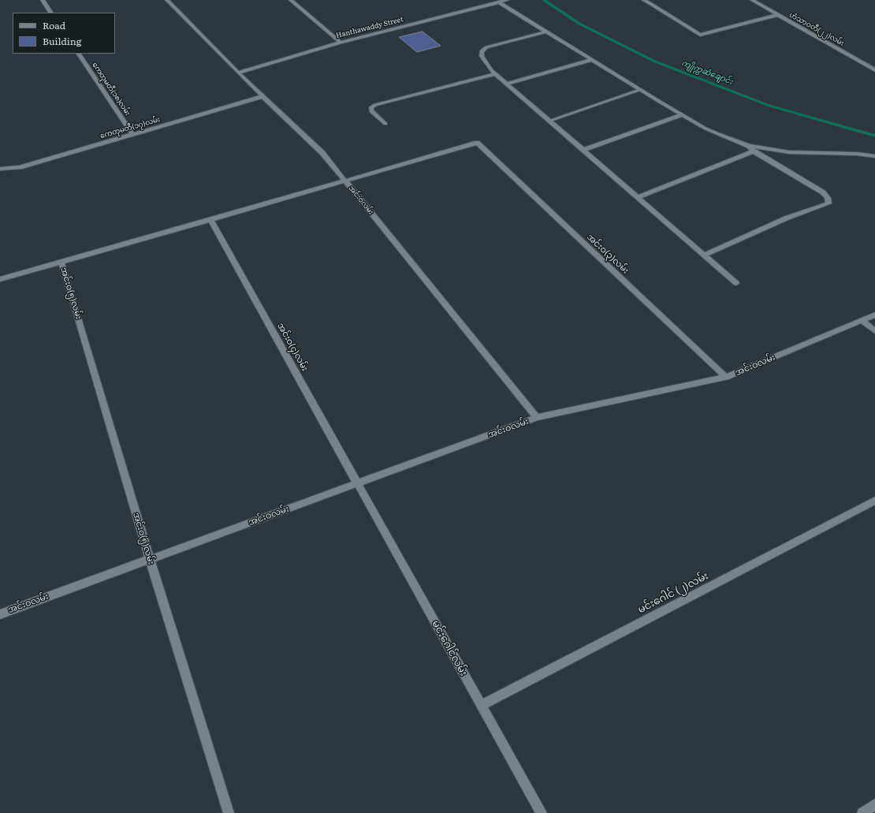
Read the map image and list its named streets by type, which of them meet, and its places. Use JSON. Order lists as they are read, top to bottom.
{
  "streets": {
    "street": [
      "Hanthawaddy Street",
      "ဟံသာဝတီ(၂၂)လမ်း",
      "ကေတုမတီ(၁၈)လမ်း",
      "ကေတုမတီ(၁၇)လမ်း",
      "အင်းဝလမ်း",
      "အင်းဝ(၃)လမ်း",
      "အင်းဝ(၅)လမ်း",
      "အင်းဝ(၄)လမ်း",
      "မင်းဂေါင် (၂)လမ်း",
      "မင်းဂေါင်လမ်း"
    ]
  },
  "crossings": [
    ["Hanthawaddy Street", "အင်းဝလမ်း"],
    ["ကေတုမတီ(၁၈)လမ်း", "ကေတုမတီ(၁၇)လမ်း"],
    ["ကေတုမတီ(၁၇)လမ်း", "အင်းဝလမ်း"],
    ["အင်းဝလမ်း", "အင်းဝ(၃)လမ်း"],
    ["အင်းဝလမ်း", "အင်းဝ(၅)လမ်း"],
    ["အင်းဝလမ်း", "အင်းဝ(၄)လမ်း"],
    ["အင်းဝလမ်း", "မင်းဂေါင်လမ်း"],
    ["အင်းဝ(၄)လမ်း", "မင်းဂေါင်လမ်း"],
    ["မင်းဂေါင် (၂)လမ်း", "မင်းဂေါင်လမ်း"]
  ],
  "water": ["ကျိုက္ကဆံချောင်း"],
  "legend": ["Road", "Building"]
}
